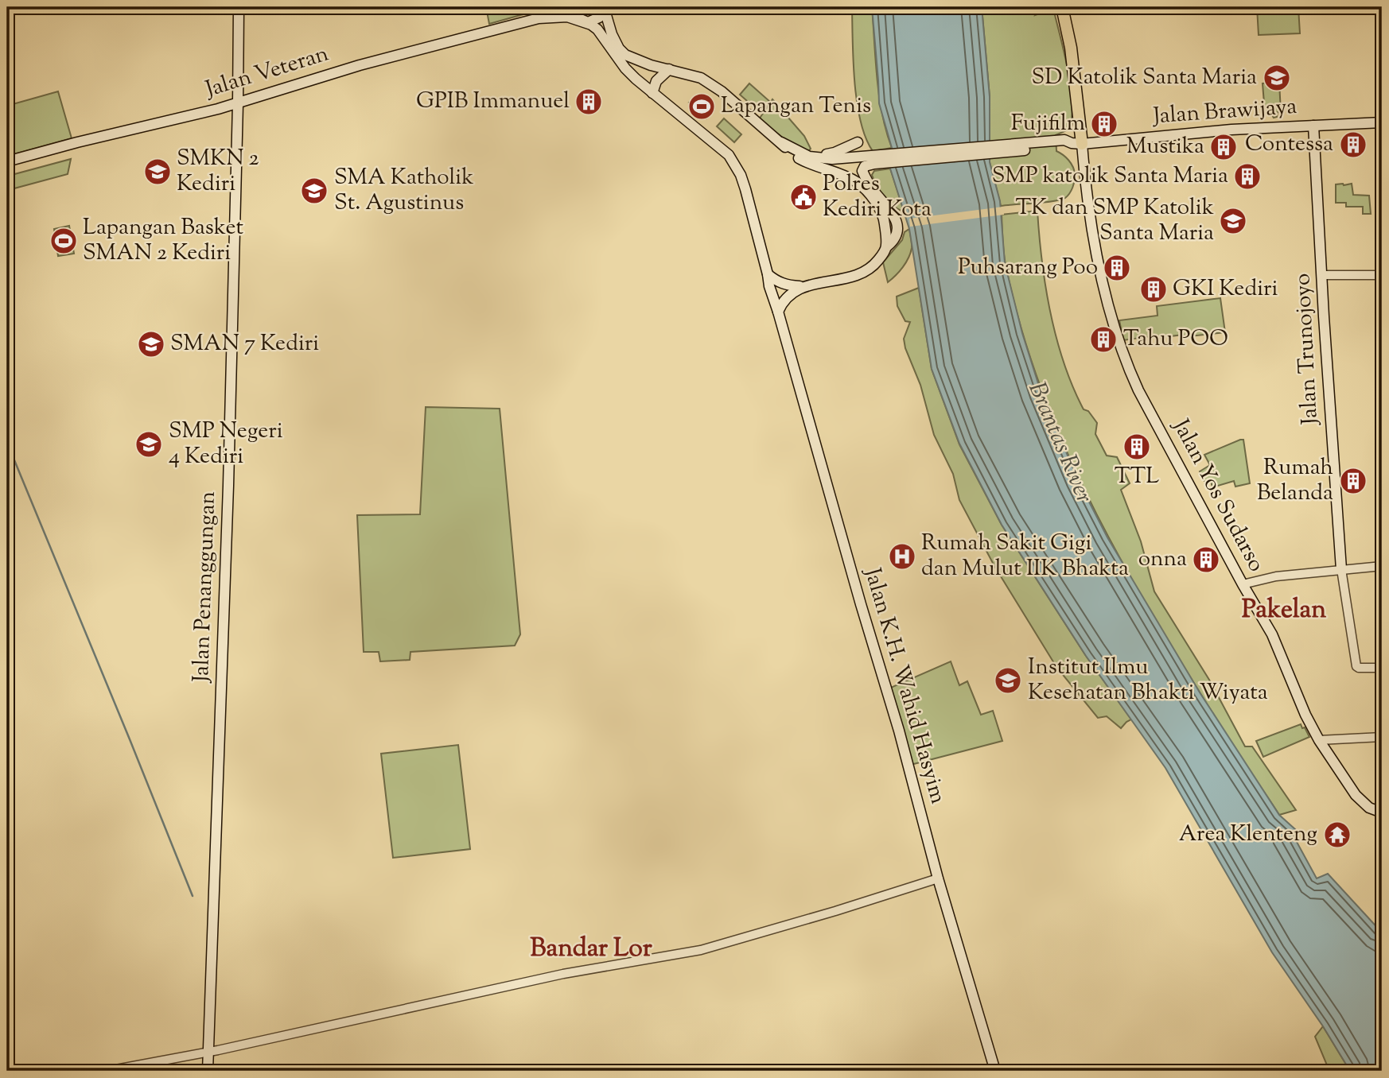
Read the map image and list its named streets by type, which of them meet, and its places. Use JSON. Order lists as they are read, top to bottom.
{
  "streets": {
    "main road": [
      "Jalan Veteran",
      "Jalan Brawijaya",
      "Jalan Trunojoyo",
      "Jalan Yos Sudarso",
      "Jalan Penanggungan",
      "Jalan K.H. Wahid Hasyim"
    ]
  },
  "crossings": [
    ["Jalan Veteran", "Jalan Penanggungan"],
    ["Jalan Brawijaya", "Jalan Trunojoyo"],
    ["Jalan Brawijaya", "Jalan Yos Sudarso"]
  ],
  "districts": ["Pakelan", "Bandar Lor"],
  "water": ["Brantas River"],
  "places": {
    "school or university": [
      "SD Katolik Santa Maria",
      "SMKN 2 Kediri",
      "SMA Katholik St. Agustinus",
      "TK dan SMP Katolik Santa Maria",
      "SMAN 7 Kediri",
      "SMP Negeri 4 Kediri",
      "Institut Ilmu Kesehatan Bhakti Wiyata"
    ],
    "building": [
      "GPIB Immanuel",
      "Fujifilm",
      "Contessa",
      "Mustika",
      "SMP katolik Santa Maria",
      "Puhsarang Poo",
      "GKI Kediri",
      "Tahu POO",
      "TTL",
      "Rumah Belanda",
      "onna"
    ],
    "sports": ["Lapangan Tenis", "Lapangan Basket SMAN 2 Kediri"],
    "public building": ["Polres Kediri Kota"],
    "hospital": ["Rumah Sakit Gigi dan Mulut IIK Bhakta"],
    "temple": ["Area Klenteng"]
  }
}
